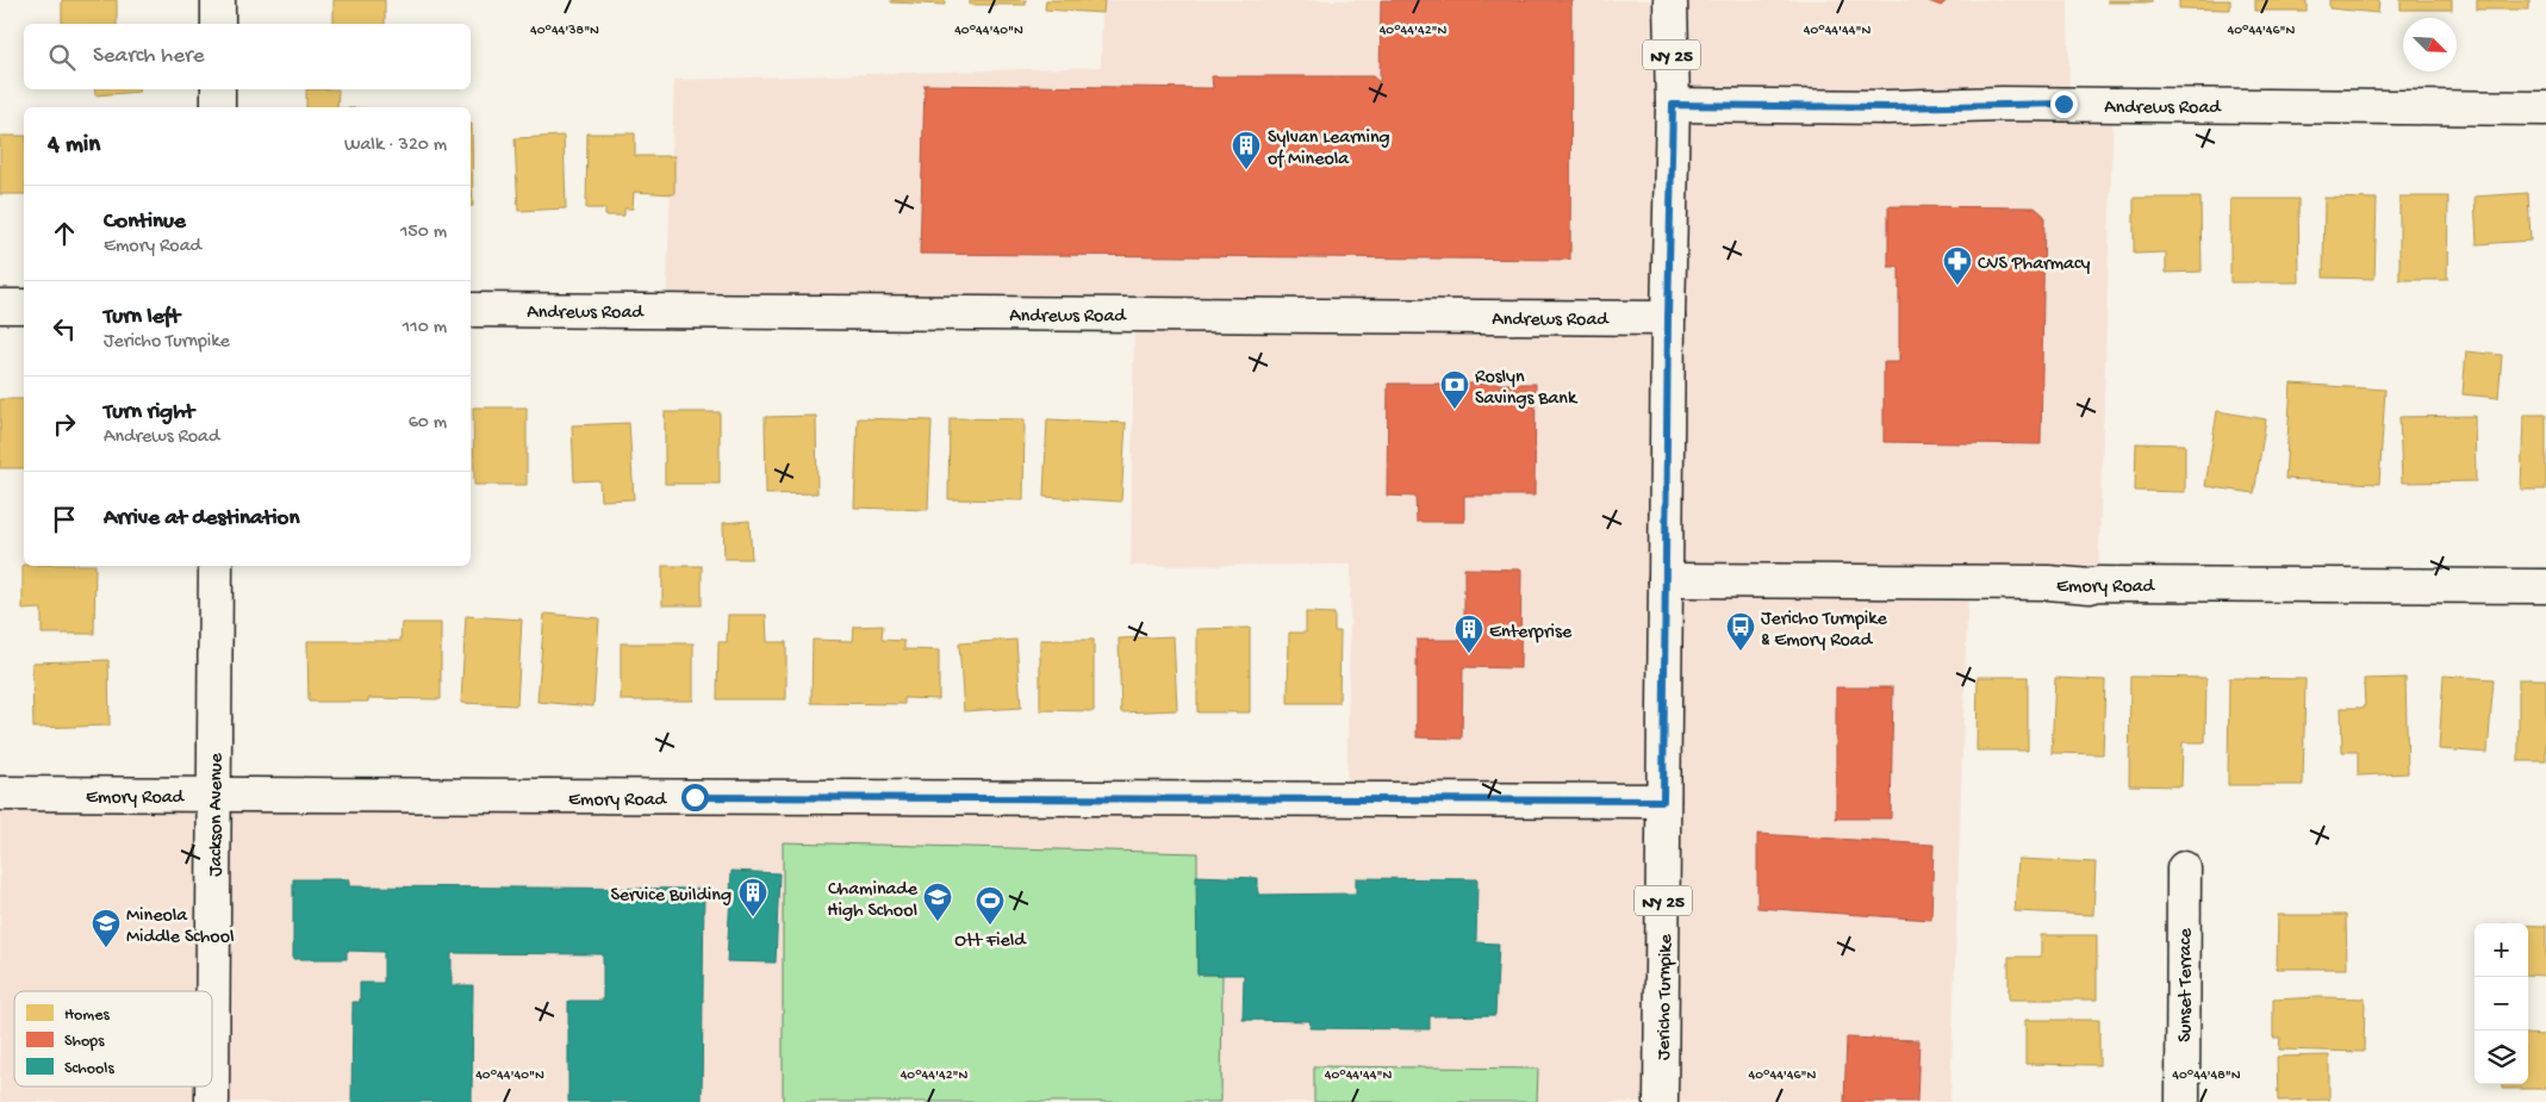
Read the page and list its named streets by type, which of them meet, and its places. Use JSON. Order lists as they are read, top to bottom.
{
  "streets": {
    "street": [
      "NY 25",
      "Andrews Road",
      "Emory Road",
      "Jackson Avenue",
      "Sunset Terrace",
      "Jericho Turnpike"
    ]
  },
  "crossings": [
    ["Andrews Road", "Jericho Turnpike"],
    ["Emory Road", "Jackson Avenue"],
    ["Emory Road", "Jericho Turnpike"]
  ],
  "places": {
    "building": ["Sylvan Learning of Mineola", "Enterprise", "Service Building"],
    "pharmacy": ["CVS Pharmacy"],
    "bank": ["Roslyn Savings Bank"],
    "bus stop": ["Jericho Turnpike & Emory Road"],
    "school or university": ["Chaminade High School", "Mineola Middle School"],
    "sports": ["Ott Field"]
  },
  "legend": ["Homes", "Shops", "Schools"],
  "north": "bottom right",
  "page": {
    "search": "Search here",
    "heading": ["4 min", "Walk · 320 m"],
    "list": [
      ["Continue", "Emory Road", "150 m"],
      ["Turn left", "Jericho Turnpike", "110 m"],
      ["Turn right", "Andrews Road", "60 m"],
      "Arrive at destination"
    ],
    "map_buttons": ["+", "−"]
  },
  "coordinates": [
    "40°44'42\"N",
    "40°44'38\"N",
    "40°44'40\"N",
    "40°44'44\"N",
    "40°44'46\"N",
    "40°44'48\"N"
  ]
}
